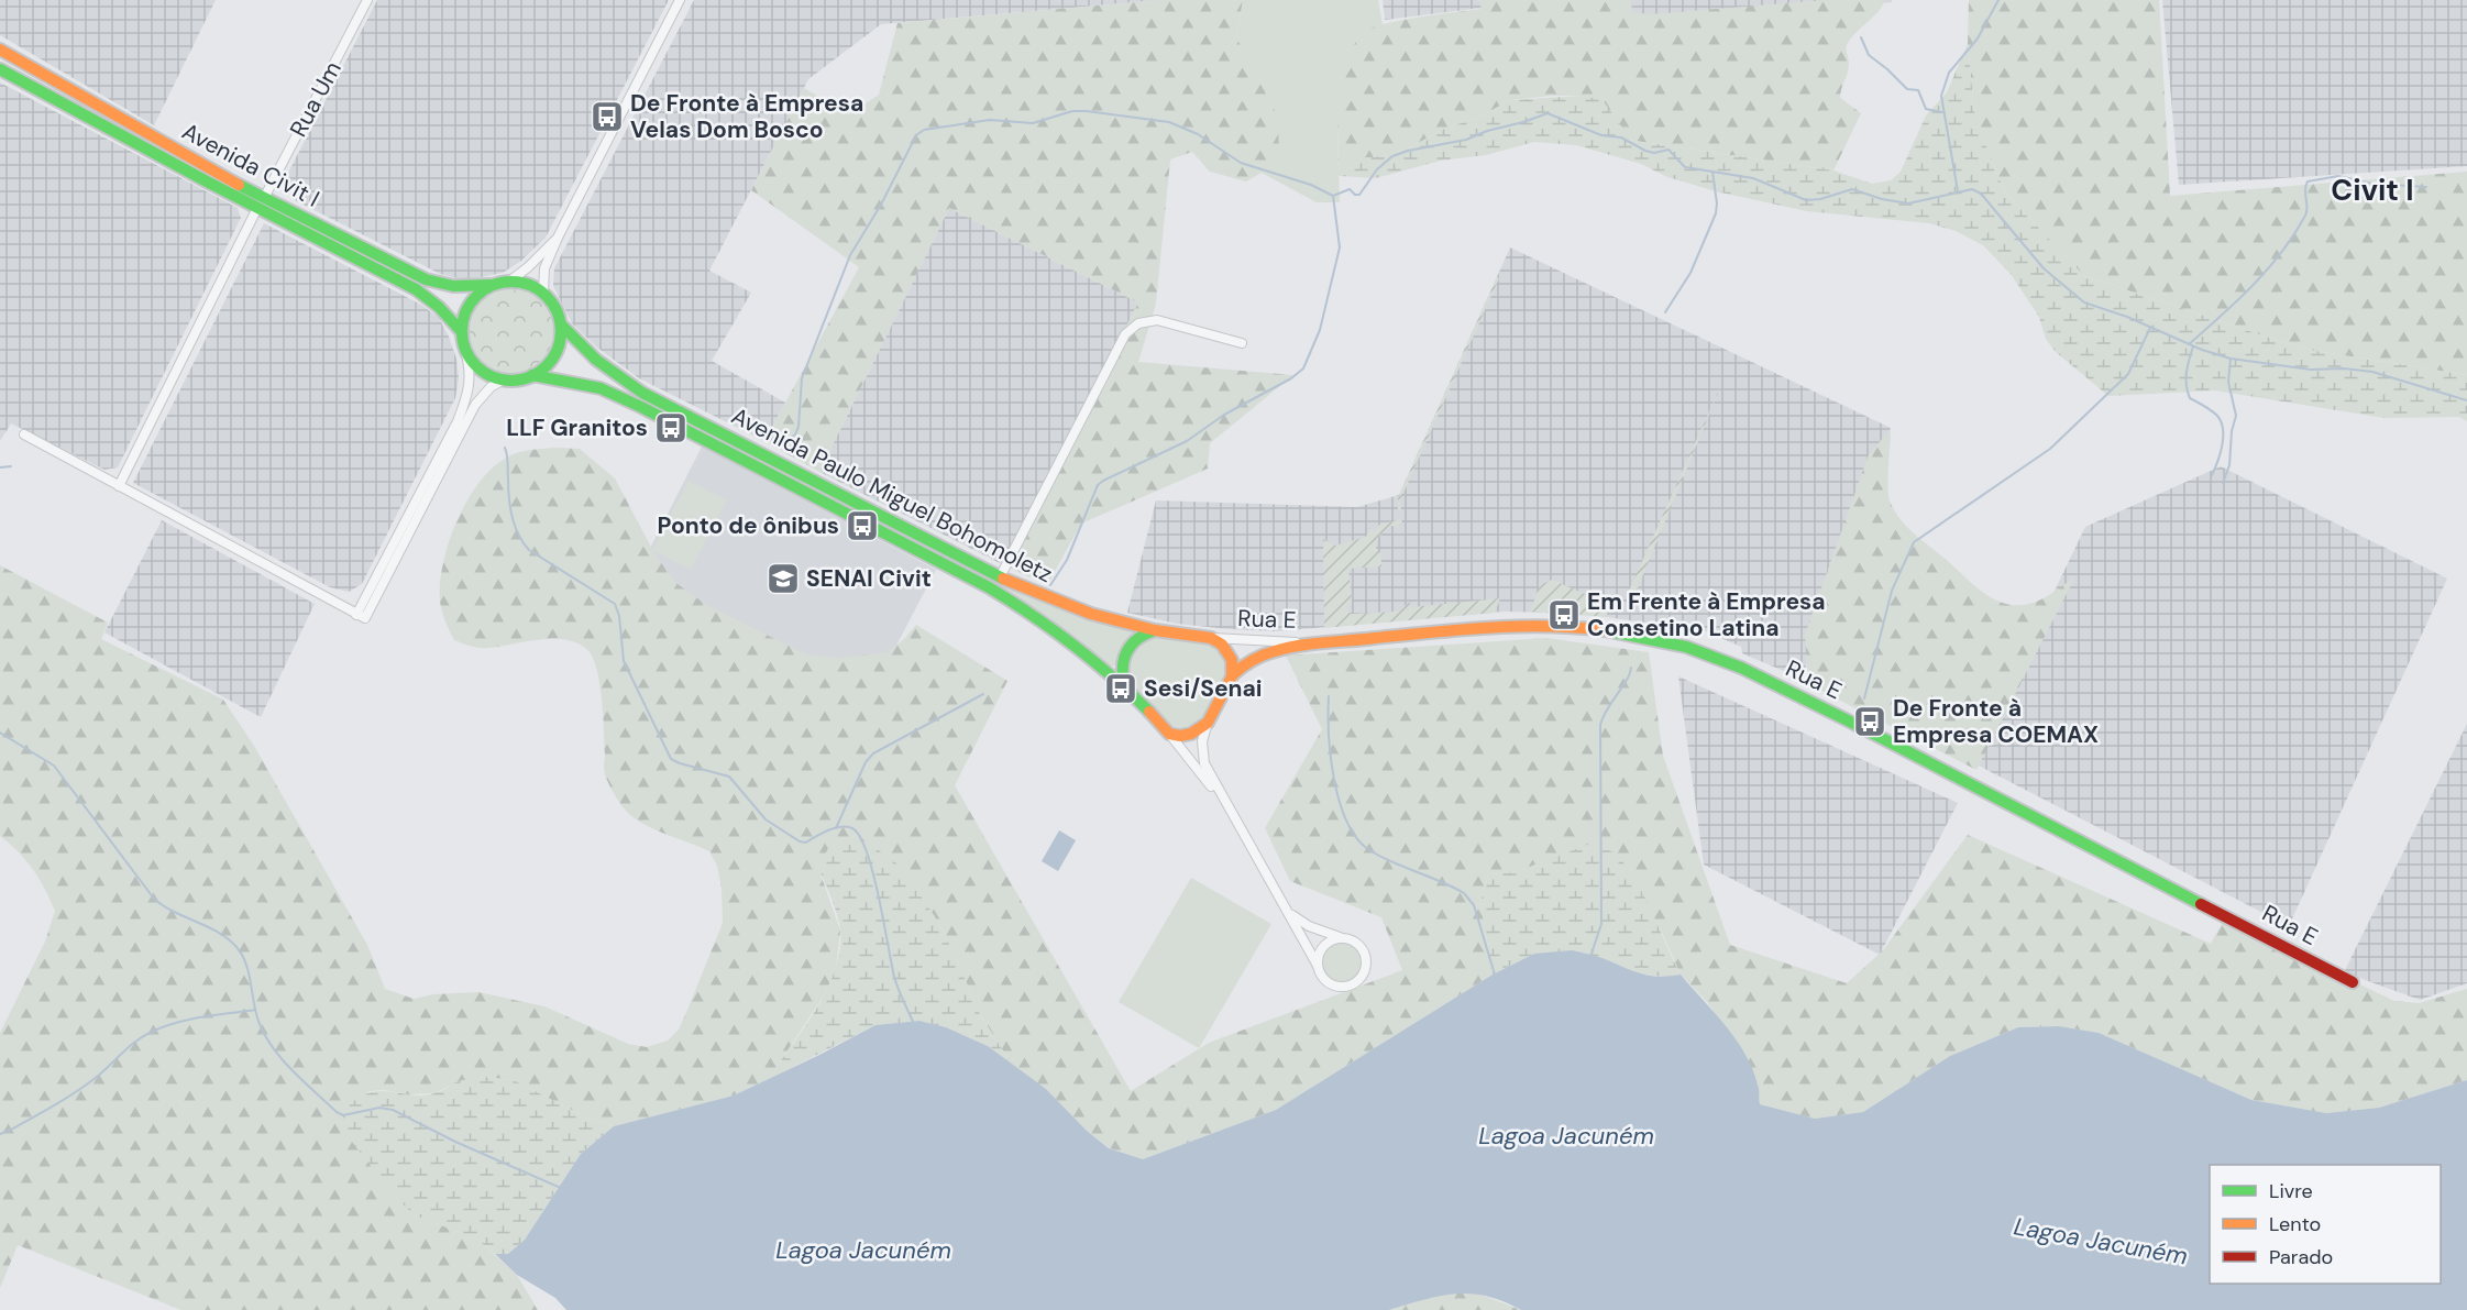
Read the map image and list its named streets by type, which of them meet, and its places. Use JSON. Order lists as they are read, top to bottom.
{
  "streets": {
    "street": [
      "Rua Um",
      "Avenida Civit I",
      "Avenida Paulo Miguel Bohomoletz",
      "Rua E"
    ]
  },
  "crossings": [
    ["Rua Um", "Avenida Civit I"],
    ["Avenida Civit I", "Avenida Paulo Miguel Bohomoletz"],
    ["Avenida Paulo Miguel Bohomoletz", "Rua E"]
  ],
  "districts": ["Civit I"],
  "water": ["Lagoa Jacuném"],
  "places": {
    "bus stop": [
      "De Fronte à Empresa Velas Dom Bosco",
      "LLF Granitos",
      "Ponto de ônibus",
      "Em Frente à Empresa Consetino Latina",
      "Sesi/Senai",
      "De Fronte à Empresa COEMAX"
    ],
    "school or university": ["SENAI Civit"]
  },
  "legend": ["Livre", "Lento", "Parado"]
}
